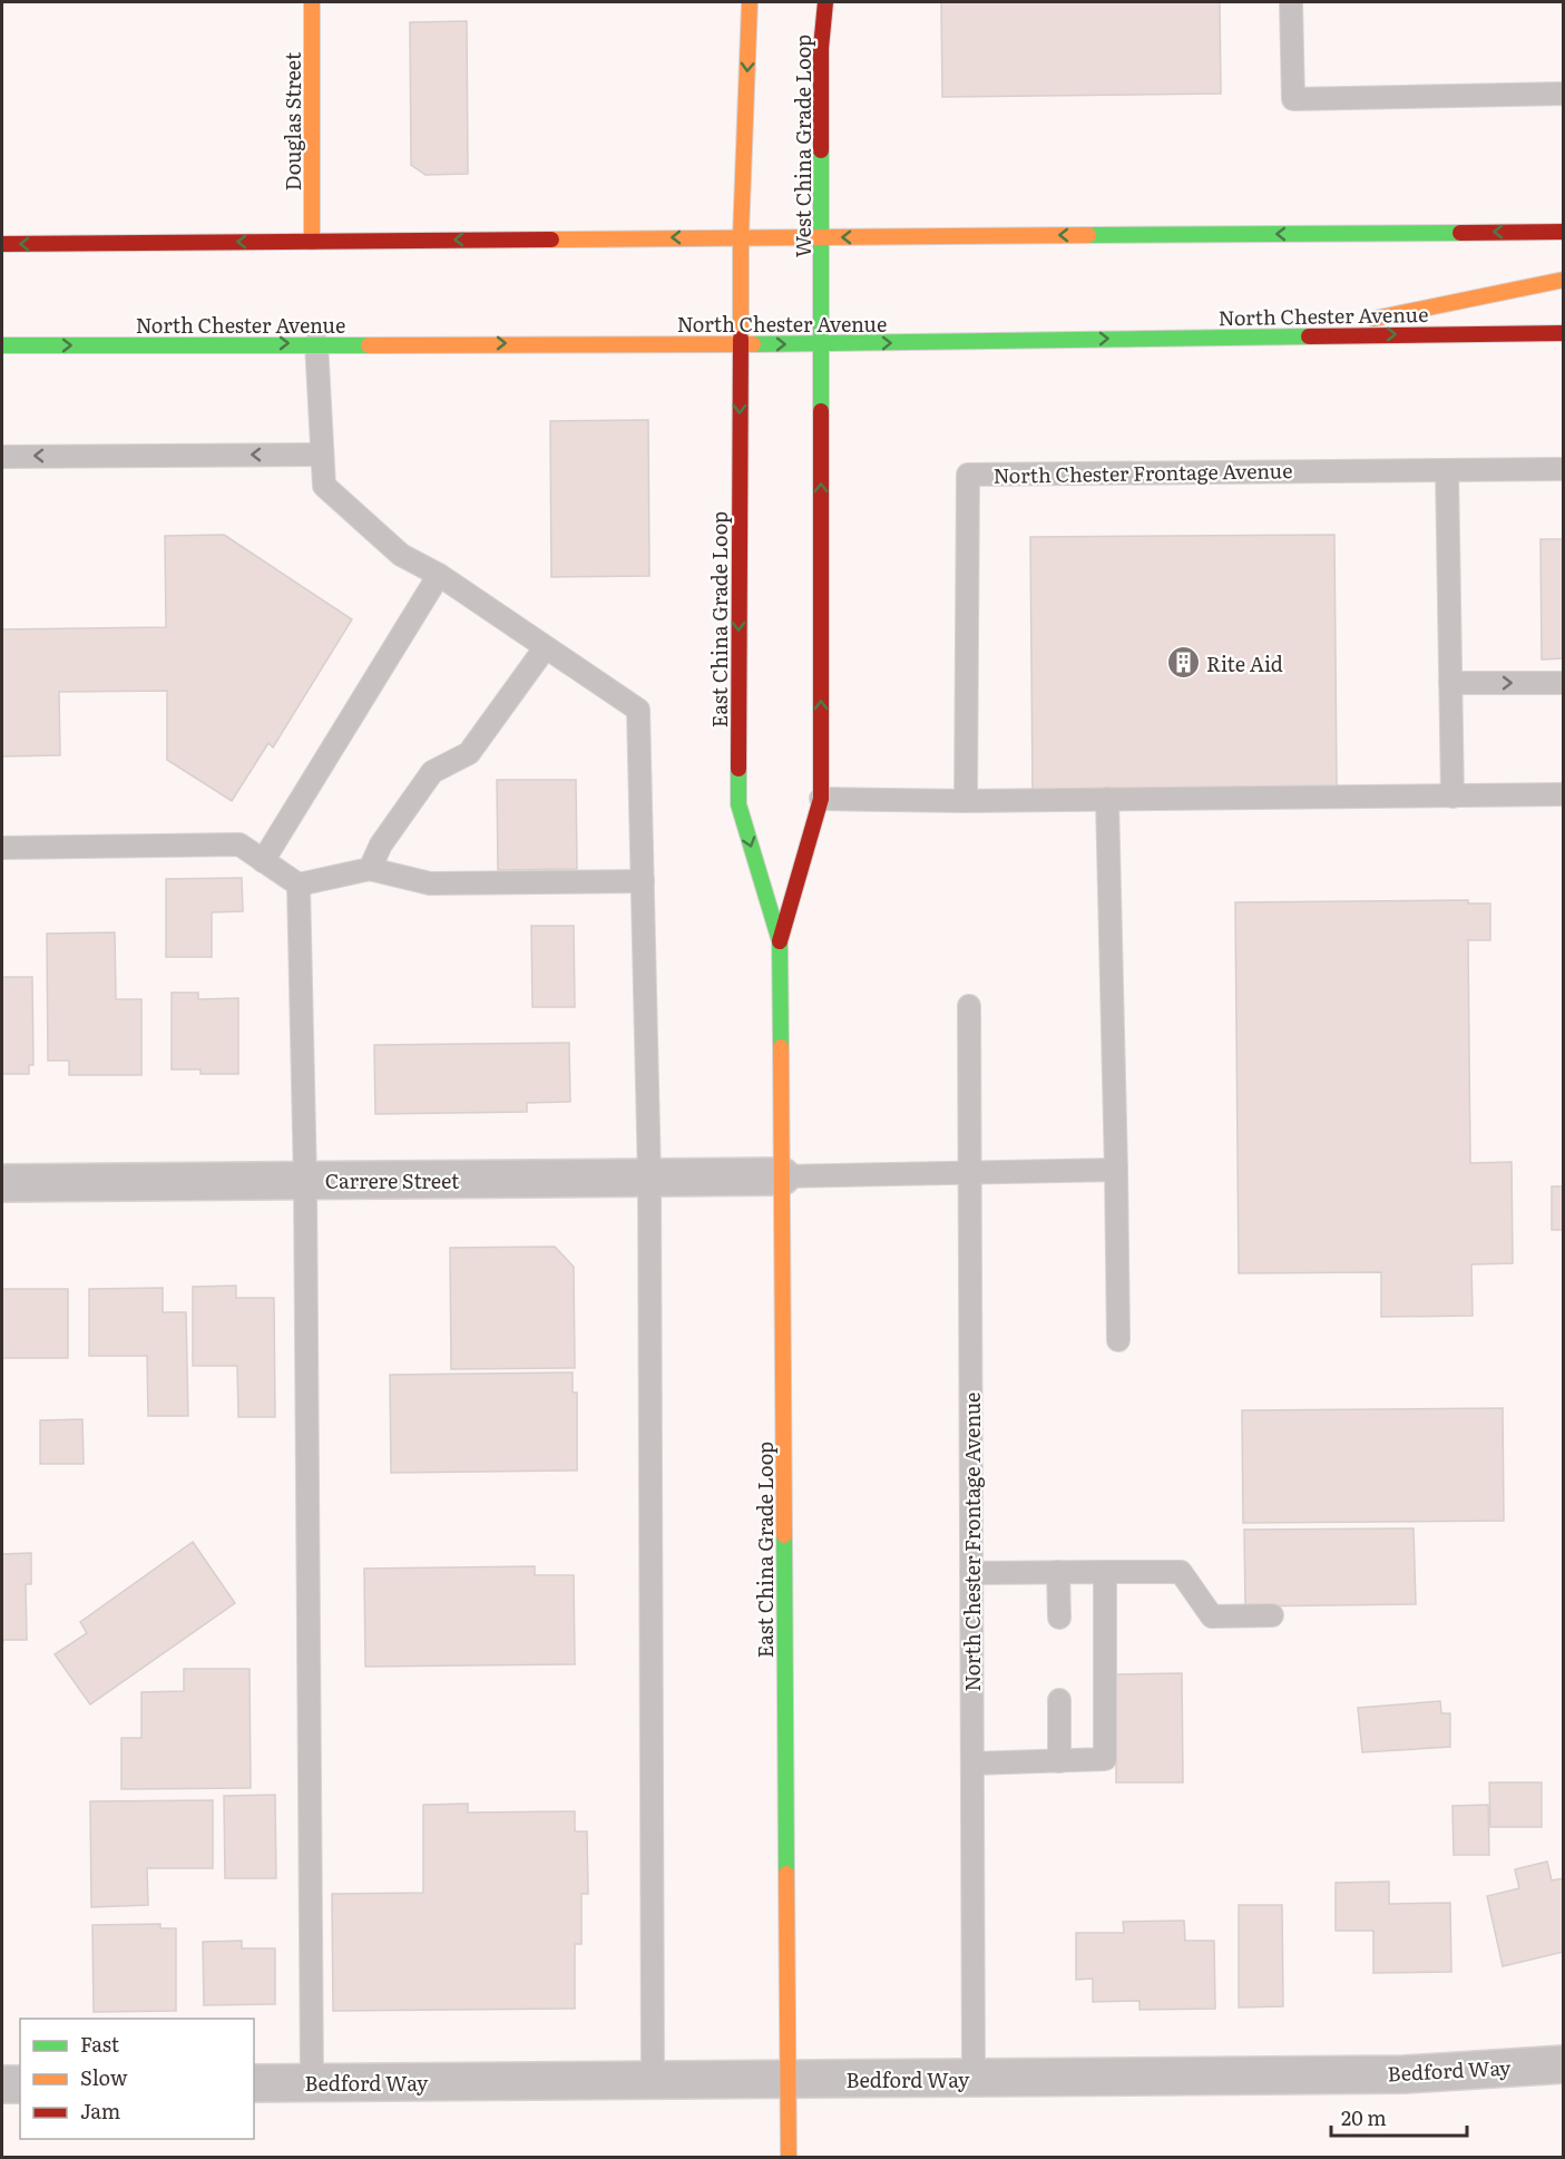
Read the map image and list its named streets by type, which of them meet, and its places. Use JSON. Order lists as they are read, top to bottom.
{
  "streets": {
    "main road": [
      "Douglas Street",
      "West China Grade Loop",
      "North Chester Avenue",
      "East China Grade Loop"
    ],
    "street": ["Carrere Street", "Bedford Way"],
    "lane": ["North Chester Frontage Avenue"]
  },
  "crossings": [
    ["West China Grade Loop", "East China Grade Loop"],
    ["North Chester Avenue", "East China Grade Loop"],
    ["North Chester Frontage Avenue", "Bedford Way"],
    ["East China Grade Loop", "Carrere Street"],
    ["East China Grade Loop", "Bedford Way"]
  ],
  "places": {
    "building": ["Rite Aid"]
  },
  "legend": ["Fast", "Slow", "Jam"],
  "scale_bar": "20 m"
}
